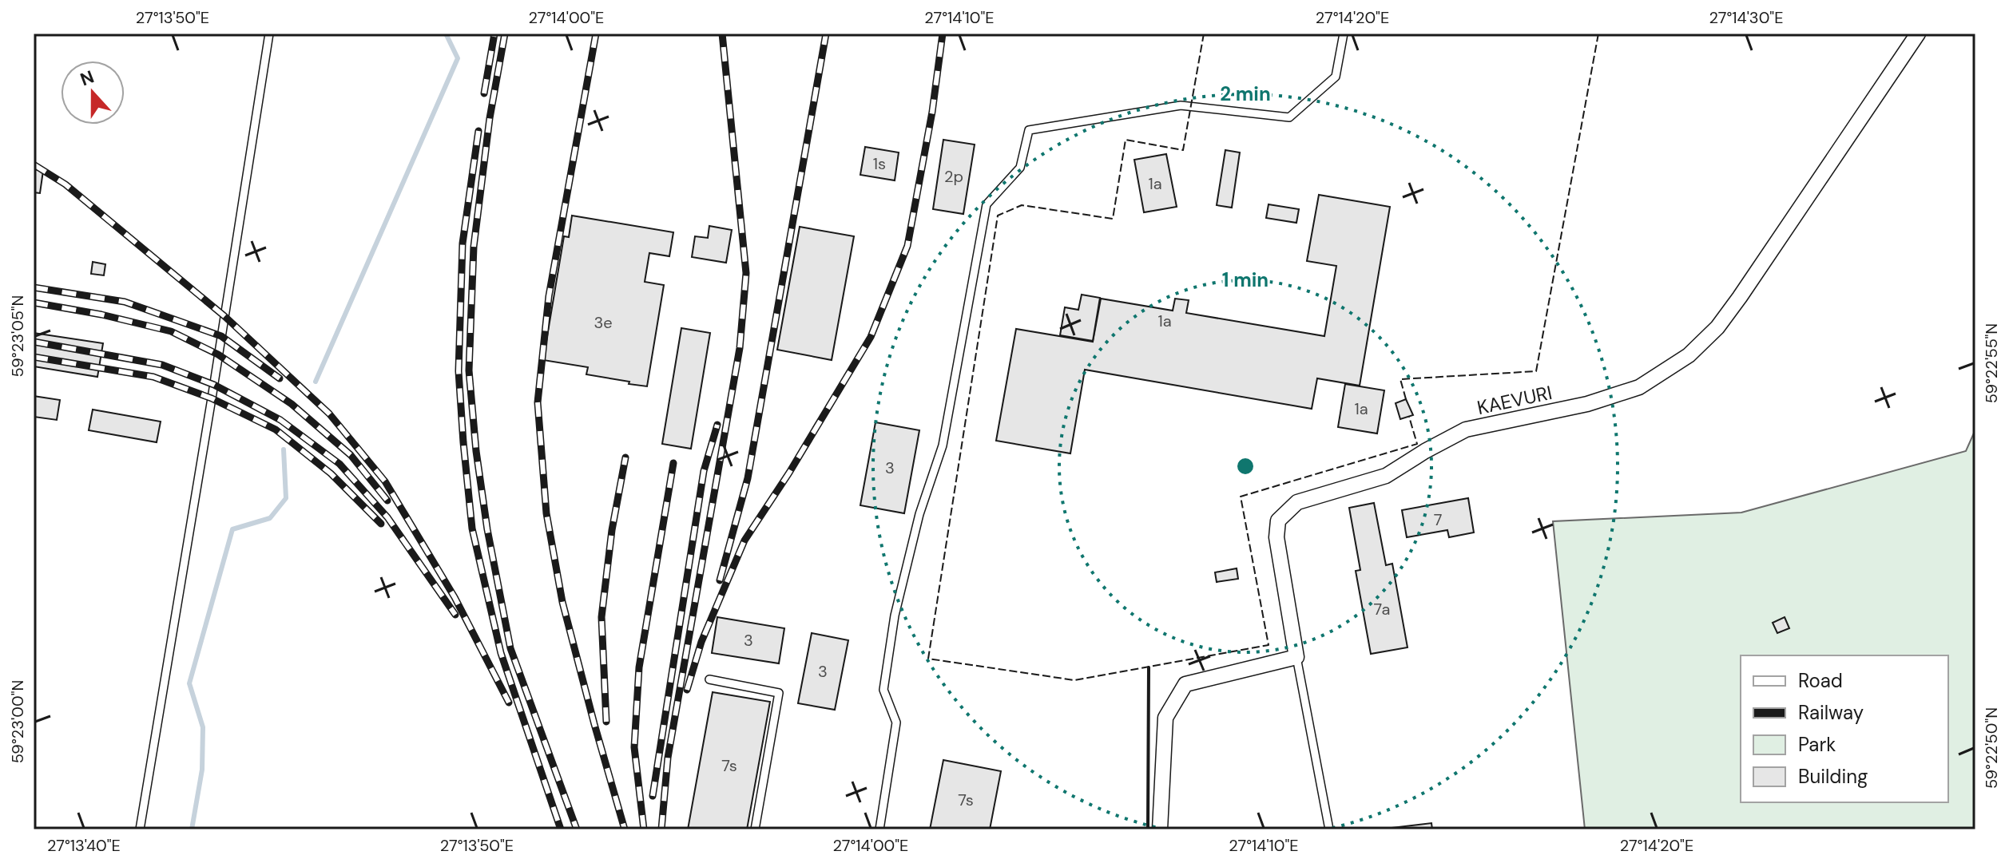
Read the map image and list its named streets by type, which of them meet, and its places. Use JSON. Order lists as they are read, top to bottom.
{
  "streets": {
    "street": ["KAEVURI"]
  },
  "house_numbers": [
    "1s",
    "2p",
    "1a",
    "1a",
    "3e",
    "1a",
    "3",
    "7",
    "7a",
    "3",
    "3",
    "7s",
    "7s"
  ],
  "legend": [
    "Road",
    "Railway",
    "Park",
    "Building"
  ],
  "north": "top",
  "coordinates": [
    "27°13'50\"E",
    "27°14'00\"E",
    "27°14'10\"E",
    "27°14'20\"E",
    "27°14'30\"E",
    "59°23'05\"N",
    "59°22'55\"N",
    "59°23'00\"N",
    "59°22'50\"N",
    "27°13'40\"E"
  ],
  "rings": ["2 min", "1 min"]
}
